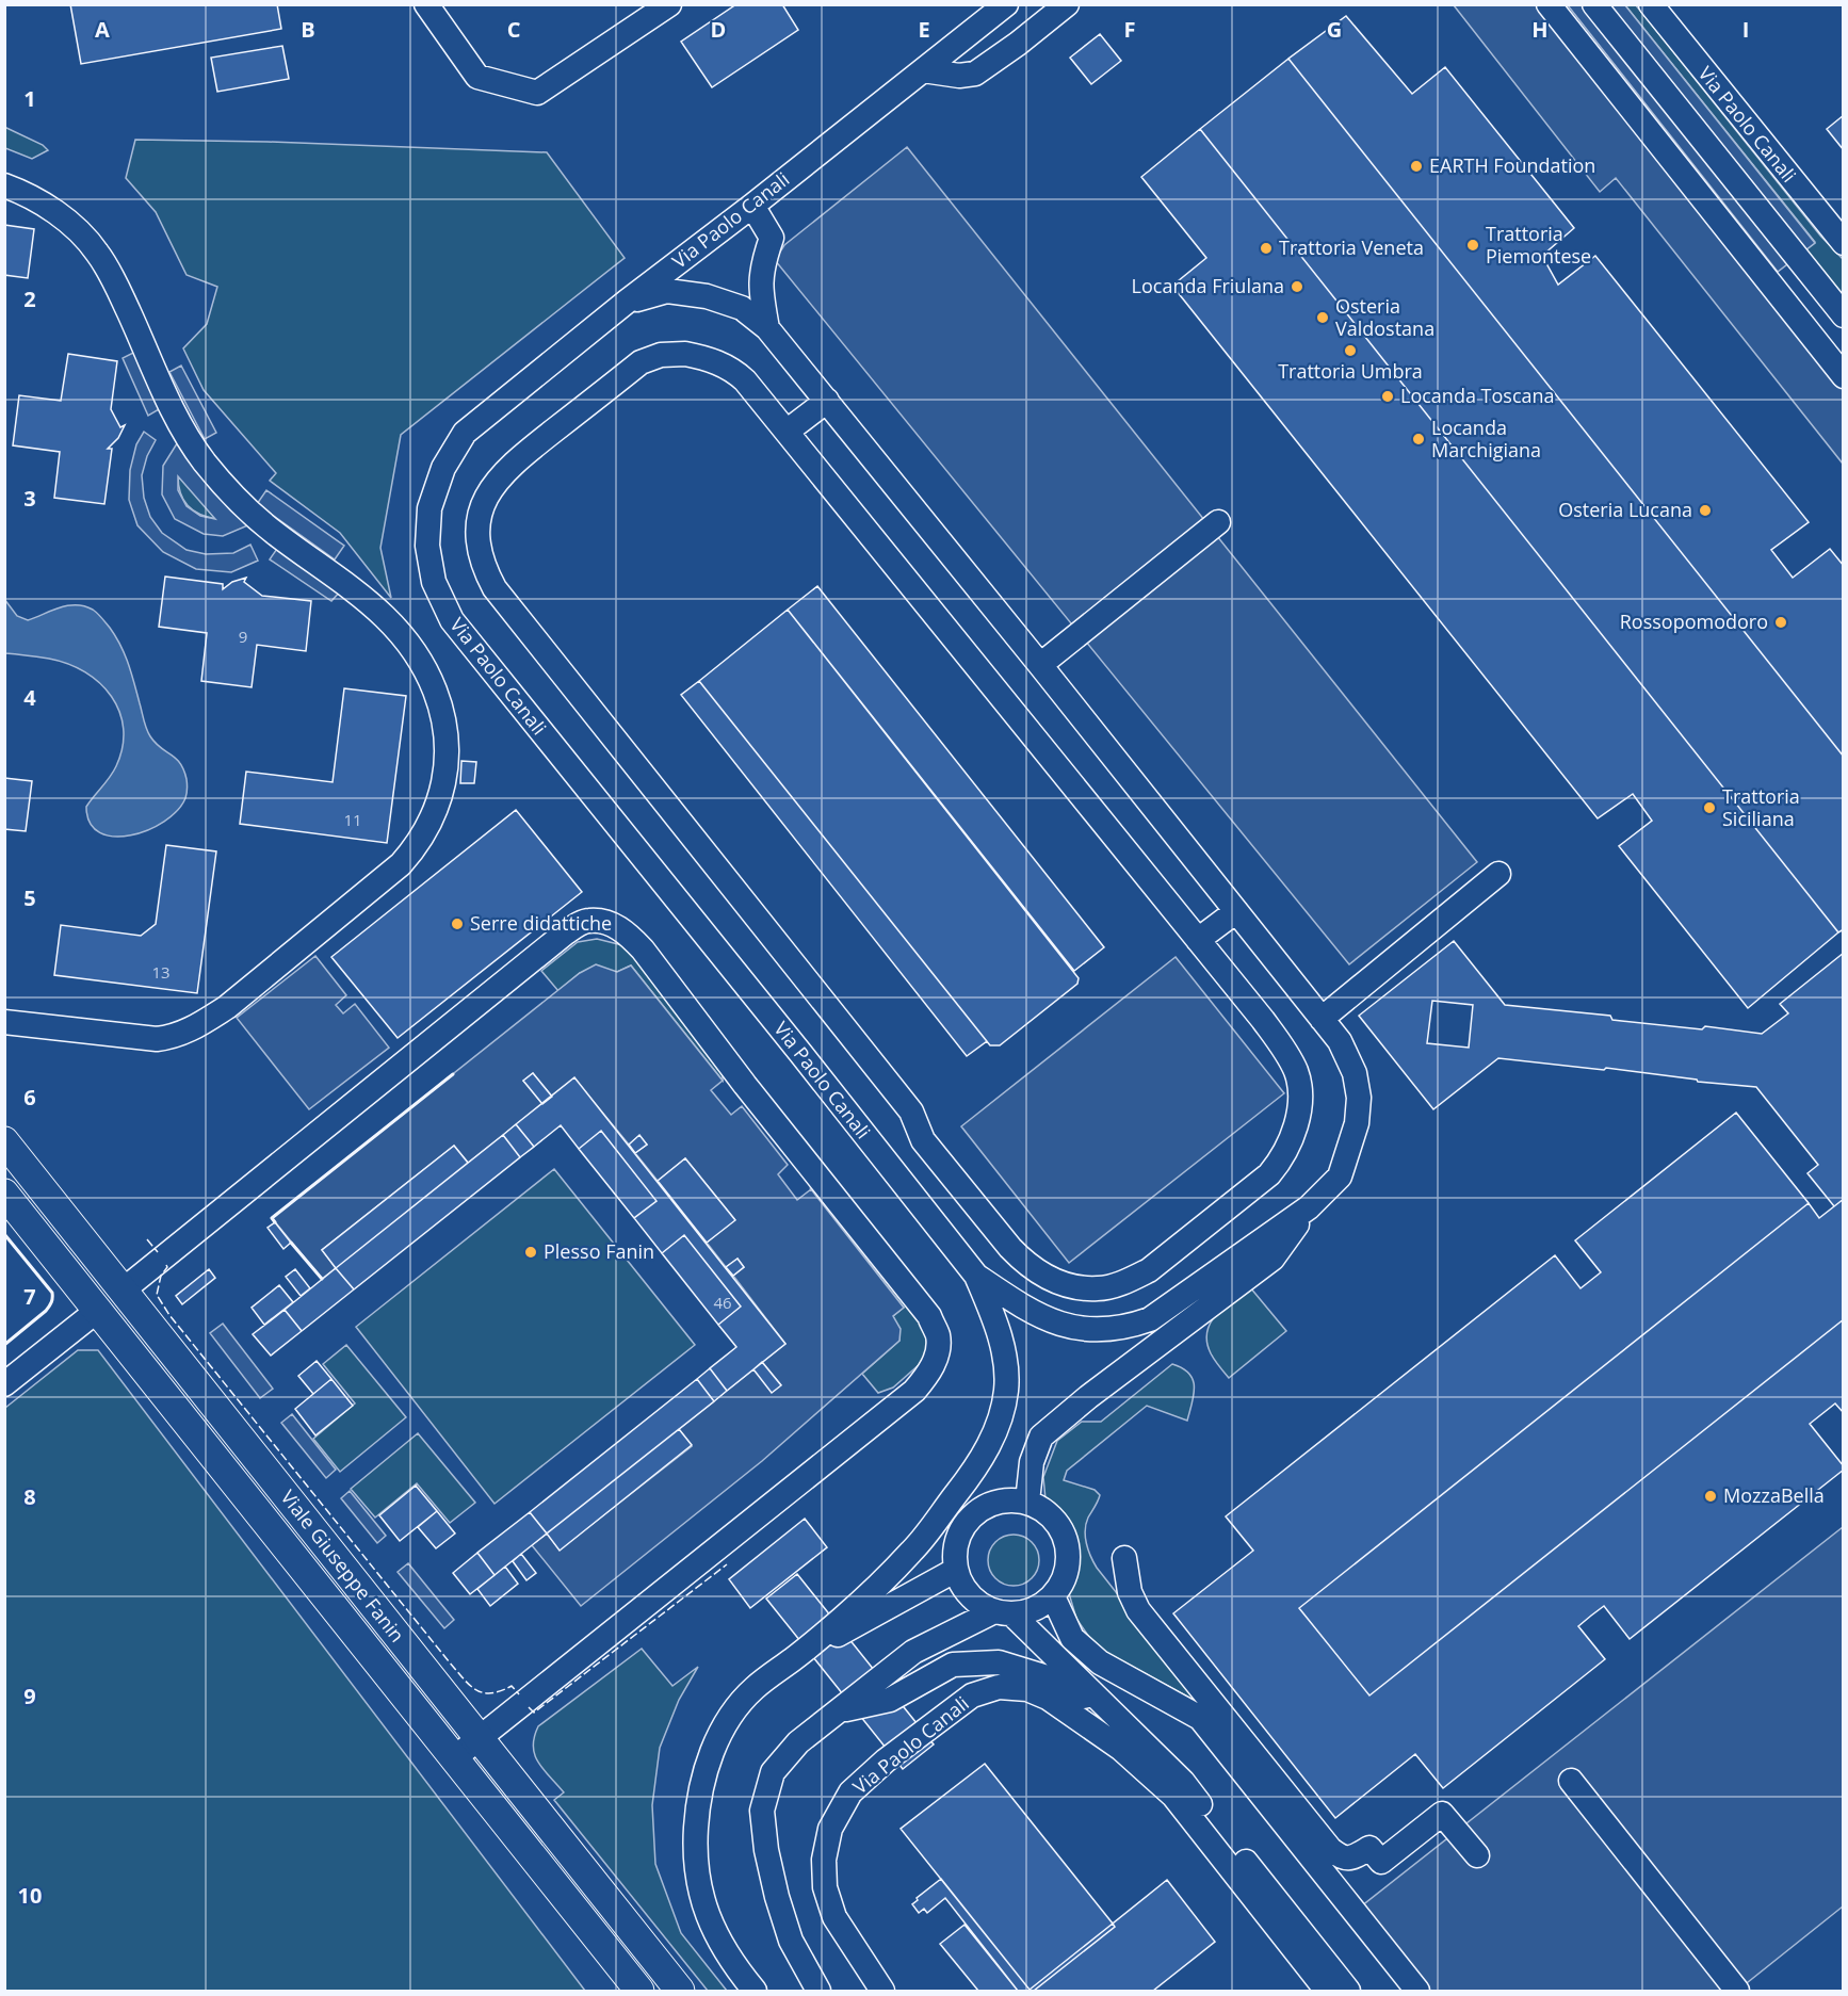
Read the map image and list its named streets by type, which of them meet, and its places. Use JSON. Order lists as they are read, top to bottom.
{
  "streets": {
    "main road": ["Viale Giuseppe Fanin"],
    "street": ["Via Paolo Canali"]
  },
  "places": [
    "EARTH Foundation",
    "Trattoria Piemontese",
    "Trattoria Veneta",
    "Locanda Friulana",
    "Osteria Valdostana",
    "Trattoria Umbra",
    "Locanda Toscana",
    "Locanda Marchigiana",
    "Osteria Lucana",
    "Rossopomodoro",
    "Trattoria Siciliana",
    "Serre didattiche",
    "Plesso Fanin",
    "MozzaBella"
  ],
  "house_numbers": [
    "9",
    "11",
    "13",
    "46"
  ],
  "grid": {
    "columns": [
      "A",
      "B",
      "C",
      "D",
      "E",
      "F",
      "G",
      "H",
      "I"
    ],
    "rows": [
      "1",
      "2",
      "3",
      "4",
      "5",
      "6",
      "7",
      "8",
      "9",
      "10"
    ]
  }
}
